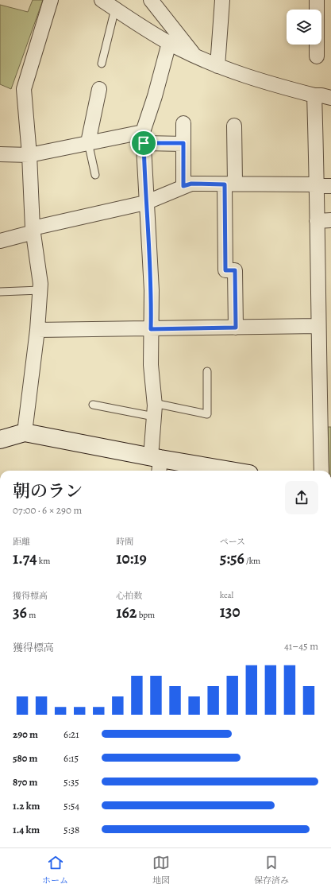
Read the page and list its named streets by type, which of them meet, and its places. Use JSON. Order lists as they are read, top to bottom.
{
  "page": {
    "heading": ["朝のラン", "07:00 · 6 × 290 m"],
    "stats": [
      ["距離", "1.74 km"],
      ["時間", "10:19"],
      ["ペース", "5:56 /km"],
      ["獲得標高", "36 m"],
      ["心拍数", "162 bpm"],
      ["kcal", "130"]
    ],
    "chart": ["獲得標高", "41–45 m"],
    "list": [
      {
        "name": "290 m",
        "note": "6:21"
      },
      {
        "name": "580 m",
        "note": "6:15"
      },
      {
        "name": "870 m",
        "note": "5:35"
      },
      {
        "name": "1.2 km",
        "note": "5:54"
      },
      {
        "name": "1.4 km",
        "note": "5:38"
      }
    ],
    "tabs": ["ホーム", "地図", "保存済み"]
  }
}
